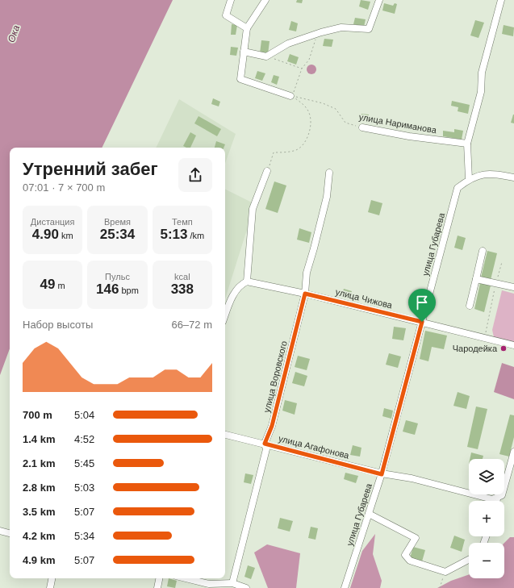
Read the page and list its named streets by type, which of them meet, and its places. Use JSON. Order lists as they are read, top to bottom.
{
  "streets": {
    "street": [
      "улица Нариманова",
      "улица Губарева",
      "улица Чижова",
      "улица Воровского",
      "улица Агафонова"
    ]
  },
  "crossings": [
    ["улица Губарева", "улица Чижова"],
    ["улица Губарева", "улица Агафонова"],
    ["улица Чижова", "улица Воровского"],
    ["улица Воровского", "улица Агафонова"]
  ],
  "water": ["Ока"],
  "places": ["Чародейка"],
  "page": {
    "heading": ["Утренний забег", "07:01 · 7 × 700 m"],
    "stats": [
      ["Дистанция", "4.90 km"],
      ["Время", "25:34"],
      ["Темп", "5:13 /km"],
      ["49 m"],
      ["Пульс", "146 bpm"],
      ["kcal", "338"]
    ],
    "chart": ["Набор высоты", "66–72 m"],
    "list": [
      {
        "name": "700 m",
        "note": "5:04"
      },
      {
        "name": "1.4 km",
        "note": "4:52"
      },
      {
        "name": "2.1 km",
        "note": "5:45"
      },
      {
        "name": "2.8 km",
        "note": "5:03"
      },
      {
        "name": "3.5 km",
        "note": "5:07"
      },
      {
        "name": "4.2 km",
        "note": "5:34"
      },
      {
        "name": "4.9 km",
        "note": "5:07"
      }
    ],
    "map_buttons": ["+", "−"]
  }
}
